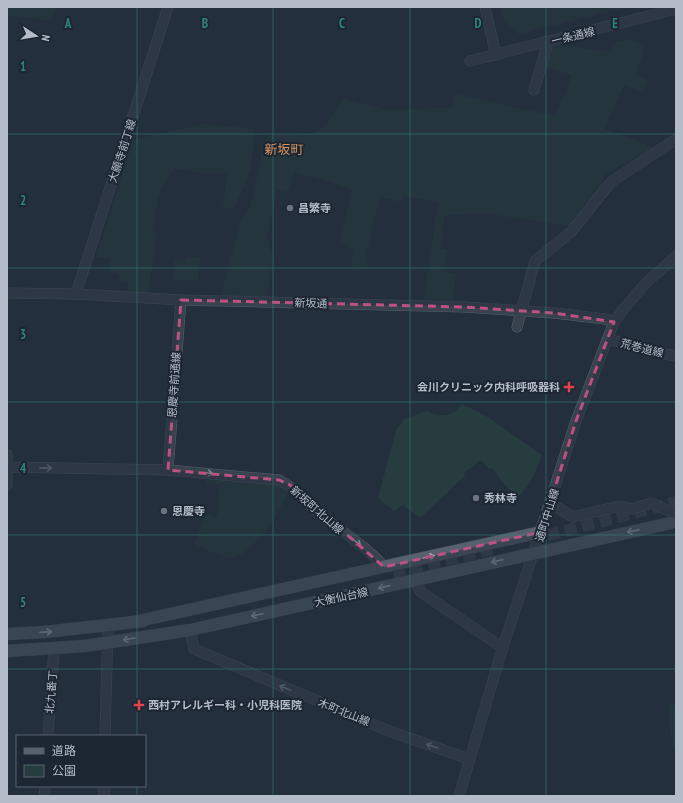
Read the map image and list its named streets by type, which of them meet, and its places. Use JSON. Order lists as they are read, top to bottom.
{
  "streets": {
    "main road": ["大衡仙台線"],
    "street": [
      "一条通線",
      "大願寺前丁線",
      "新坂通",
      "荒巻道線",
      "恩慶寺前通線",
      "新坂町北山線",
      "通町中山線",
      "北九番丁",
      "木町北山線"
    ]
  },
  "crossings": [
    ["大願寺前丁線", "新坂通"],
    ["新坂通", "恩慶寺前通線"],
    ["新坂通", "通町中山線"],
    ["荒巻道線", "通町中山線"],
    ["恩慶寺前通線", "新坂町北山線"],
    ["通町中山線", "大衡仙台線"],
    ["通町中山線", "木町北山線"],
    ["大衡仙台線", "北九番丁"],
    ["大衡仙台線", "木町北山線"]
  ],
  "one_way": ["新坂町北山線", "木町北山線"],
  "districts": ["新坂町"],
  "places": {
    "other": ["昌繁寺", "秀林寺", "恩慶寺"],
    "health": ["会川クリニック内科呼吸器科", "西村アレルギー科・小児科医院"]
  },
  "legend": ["道路", "公園"],
  "north": "right",
  "grid": {
    "columns": [
      "A",
      "B",
      "C",
      "D",
      "E"
    ],
    "rows": [
      "1",
      "2",
      "3",
      "4",
      "5"
    ]
  }
}
